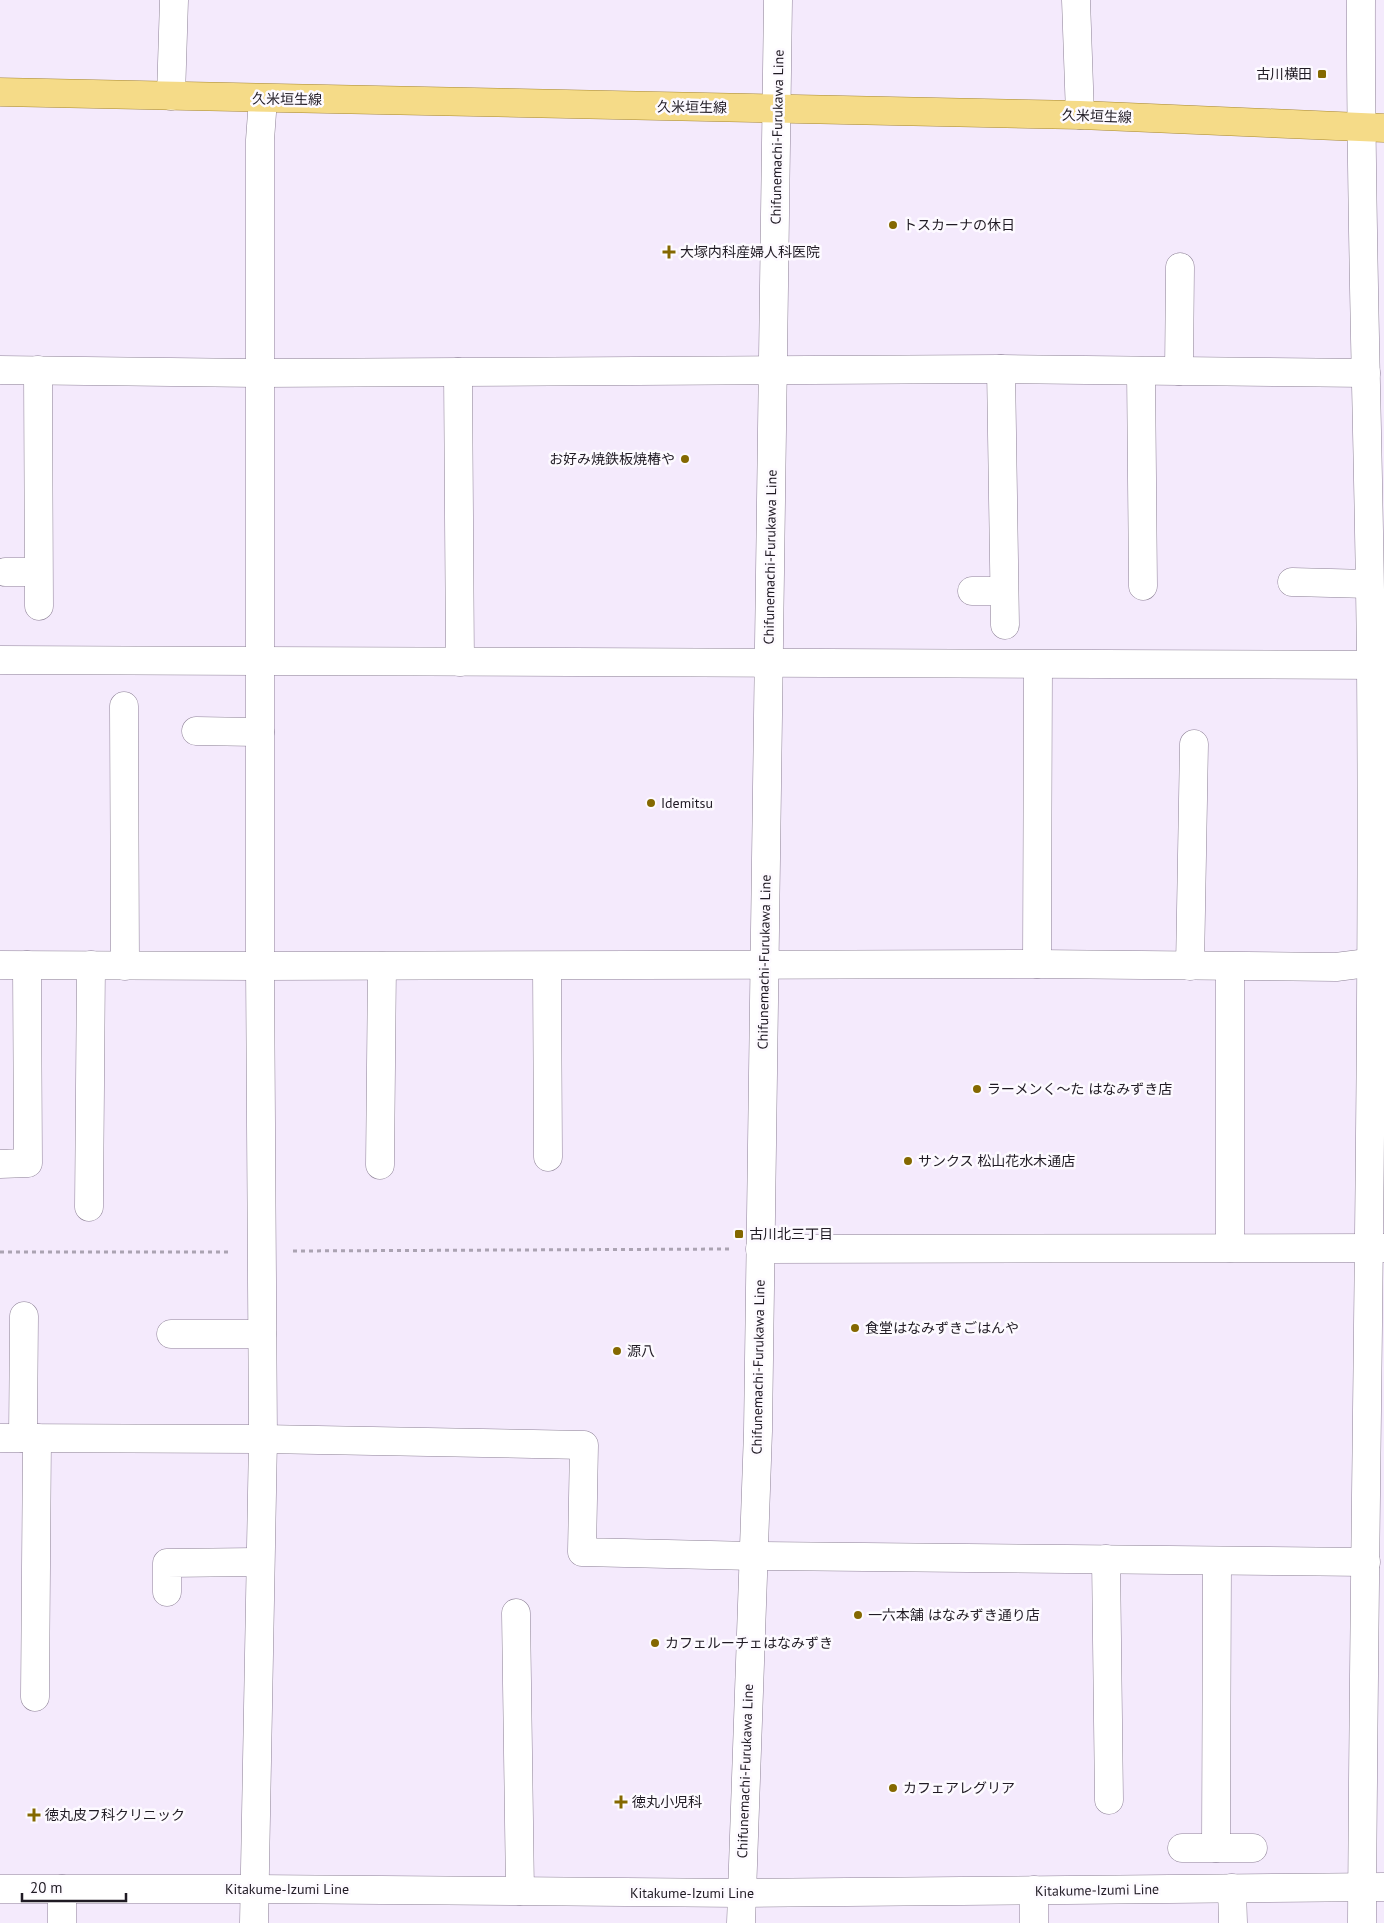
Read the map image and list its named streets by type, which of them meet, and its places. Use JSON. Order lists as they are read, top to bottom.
{
  "streets": {
    "main road": ["久米垣生線"],
    "street": ["Chifunemachi-Furukawa Line", "Kitakume-Izumi Line"]
  },
  "crossings": [
    ["久米垣生線", "Chifunemachi-Furukawa Line"],
    ["Chifunemachi-Furukawa Line", "Kitakume-Izumi Line"]
  ],
  "places": {
    "transit": ["古川横田", "古川北三丁目"],
    "other": [
      "トスカーナの休日",
      "お好み焼鉄板焼椿や",
      "Idemitsu",
      "ラーメンく～た はなみずき店",
      "サンクス 松山花水木通店",
      "食堂はなみずきごはんや",
      "源八",
      "一六本舗 はなみずき通り店",
      "カフェルーチェはなみずき",
      "カフェアレグリア"
    ],
    "health": ["大塚内科産婦人科医院", "徳丸小児科", "徳丸皮フ科クリニック"]
  },
  "scale_bar": "20 m"
}
